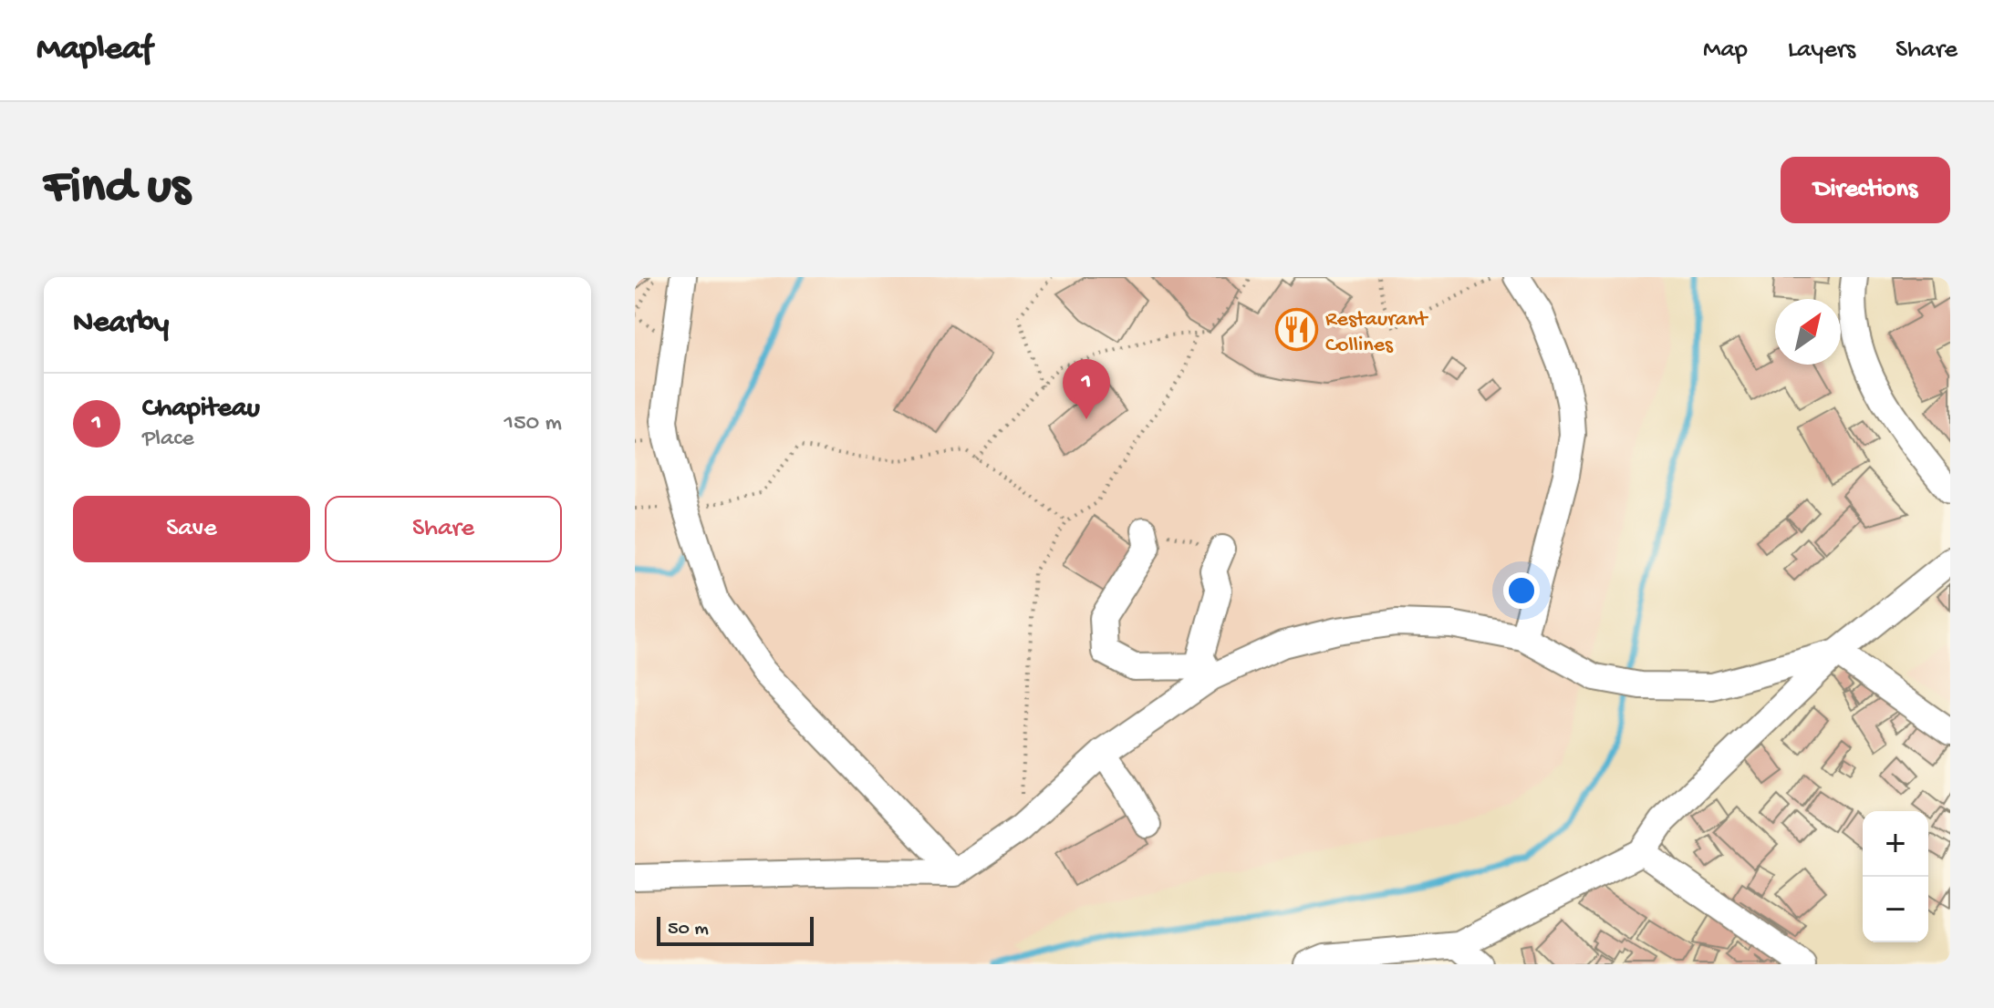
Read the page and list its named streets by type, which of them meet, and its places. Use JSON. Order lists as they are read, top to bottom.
{
  "places": {
    "restaurant": ["Restaurant Collines"]
  },
  "scale_bar": "50 m",
  "north": "top right",
  "page": {
    "header": "Mapleaf",
    "nav": ["Map", "Layers", "Share"],
    "buttons": [
      "Directions",
      ["Save", "Share"]
    ],
    "title": "Find us",
    "heading": "Nearby",
    "pins": "1",
    "list": [
      {
        "mark": "1",
        "name": "Chapiteau",
        "note": "Place",
        "value": "150 m"
      }
    ],
    "map_buttons": ["+", "−"],
    "scale": "50 m"
  }
}
